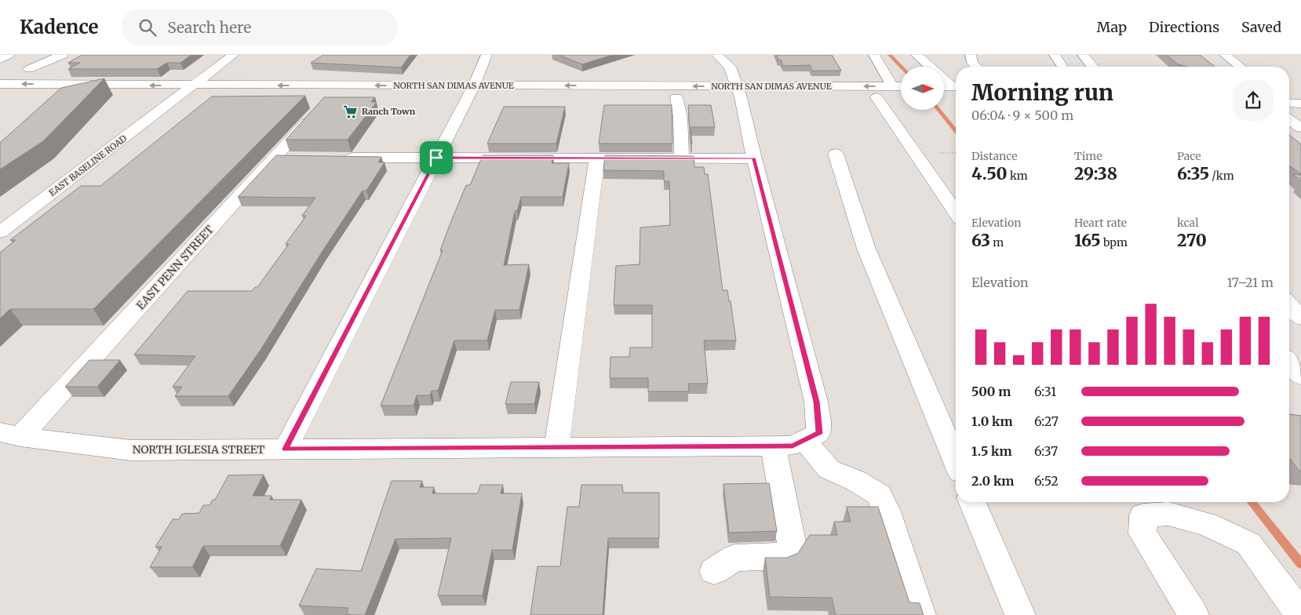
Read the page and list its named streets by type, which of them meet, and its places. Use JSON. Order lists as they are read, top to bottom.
{
  "streets": {
    "main road": [
      "NORTH SAN DIMAS AVENUE",
      "EAST BASELINE ROAD",
      "EAST PENN STREET",
      "NORTH IGLESIA STREET"
    ]
  },
  "crossings": [
    ["NORTH SAN DIMAS AVENUE", "EAST BASELINE ROAD"],
    ["EAST PENN STREET", "NORTH IGLESIA STREET"]
  ],
  "places": {
    "supermarket": ["Ranch Town"]
  },
  "north": "right",
  "page": {
    "header": "Kadence",
    "search": "Search here",
    "nav": ["Map", "Directions", "Saved"],
    "heading": ["Morning run", "06:04 · 9 × 500 m"],
    "stats": [
      ["Distance", "4.50 km"],
      ["Time", "29:38"],
      ["Pace", "6:35 /km"],
      ["Elevation", "63 m"],
      ["Heart rate", "165 bpm"],
      ["kcal", "270"]
    ],
    "chart": ["Elevation", "17–21 m"],
    "list": [
      {
        "name": "500 m",
        "note": "6:31"
      },
      {
        "name": "1.0 km",
        "note": "6:27"
      },
      {
        "name": "1.5 km",
        "note": "6:37"
      },
      {
        "name": "2.0 km",
        "note": "6:52"
      }
    ]
  }
}
